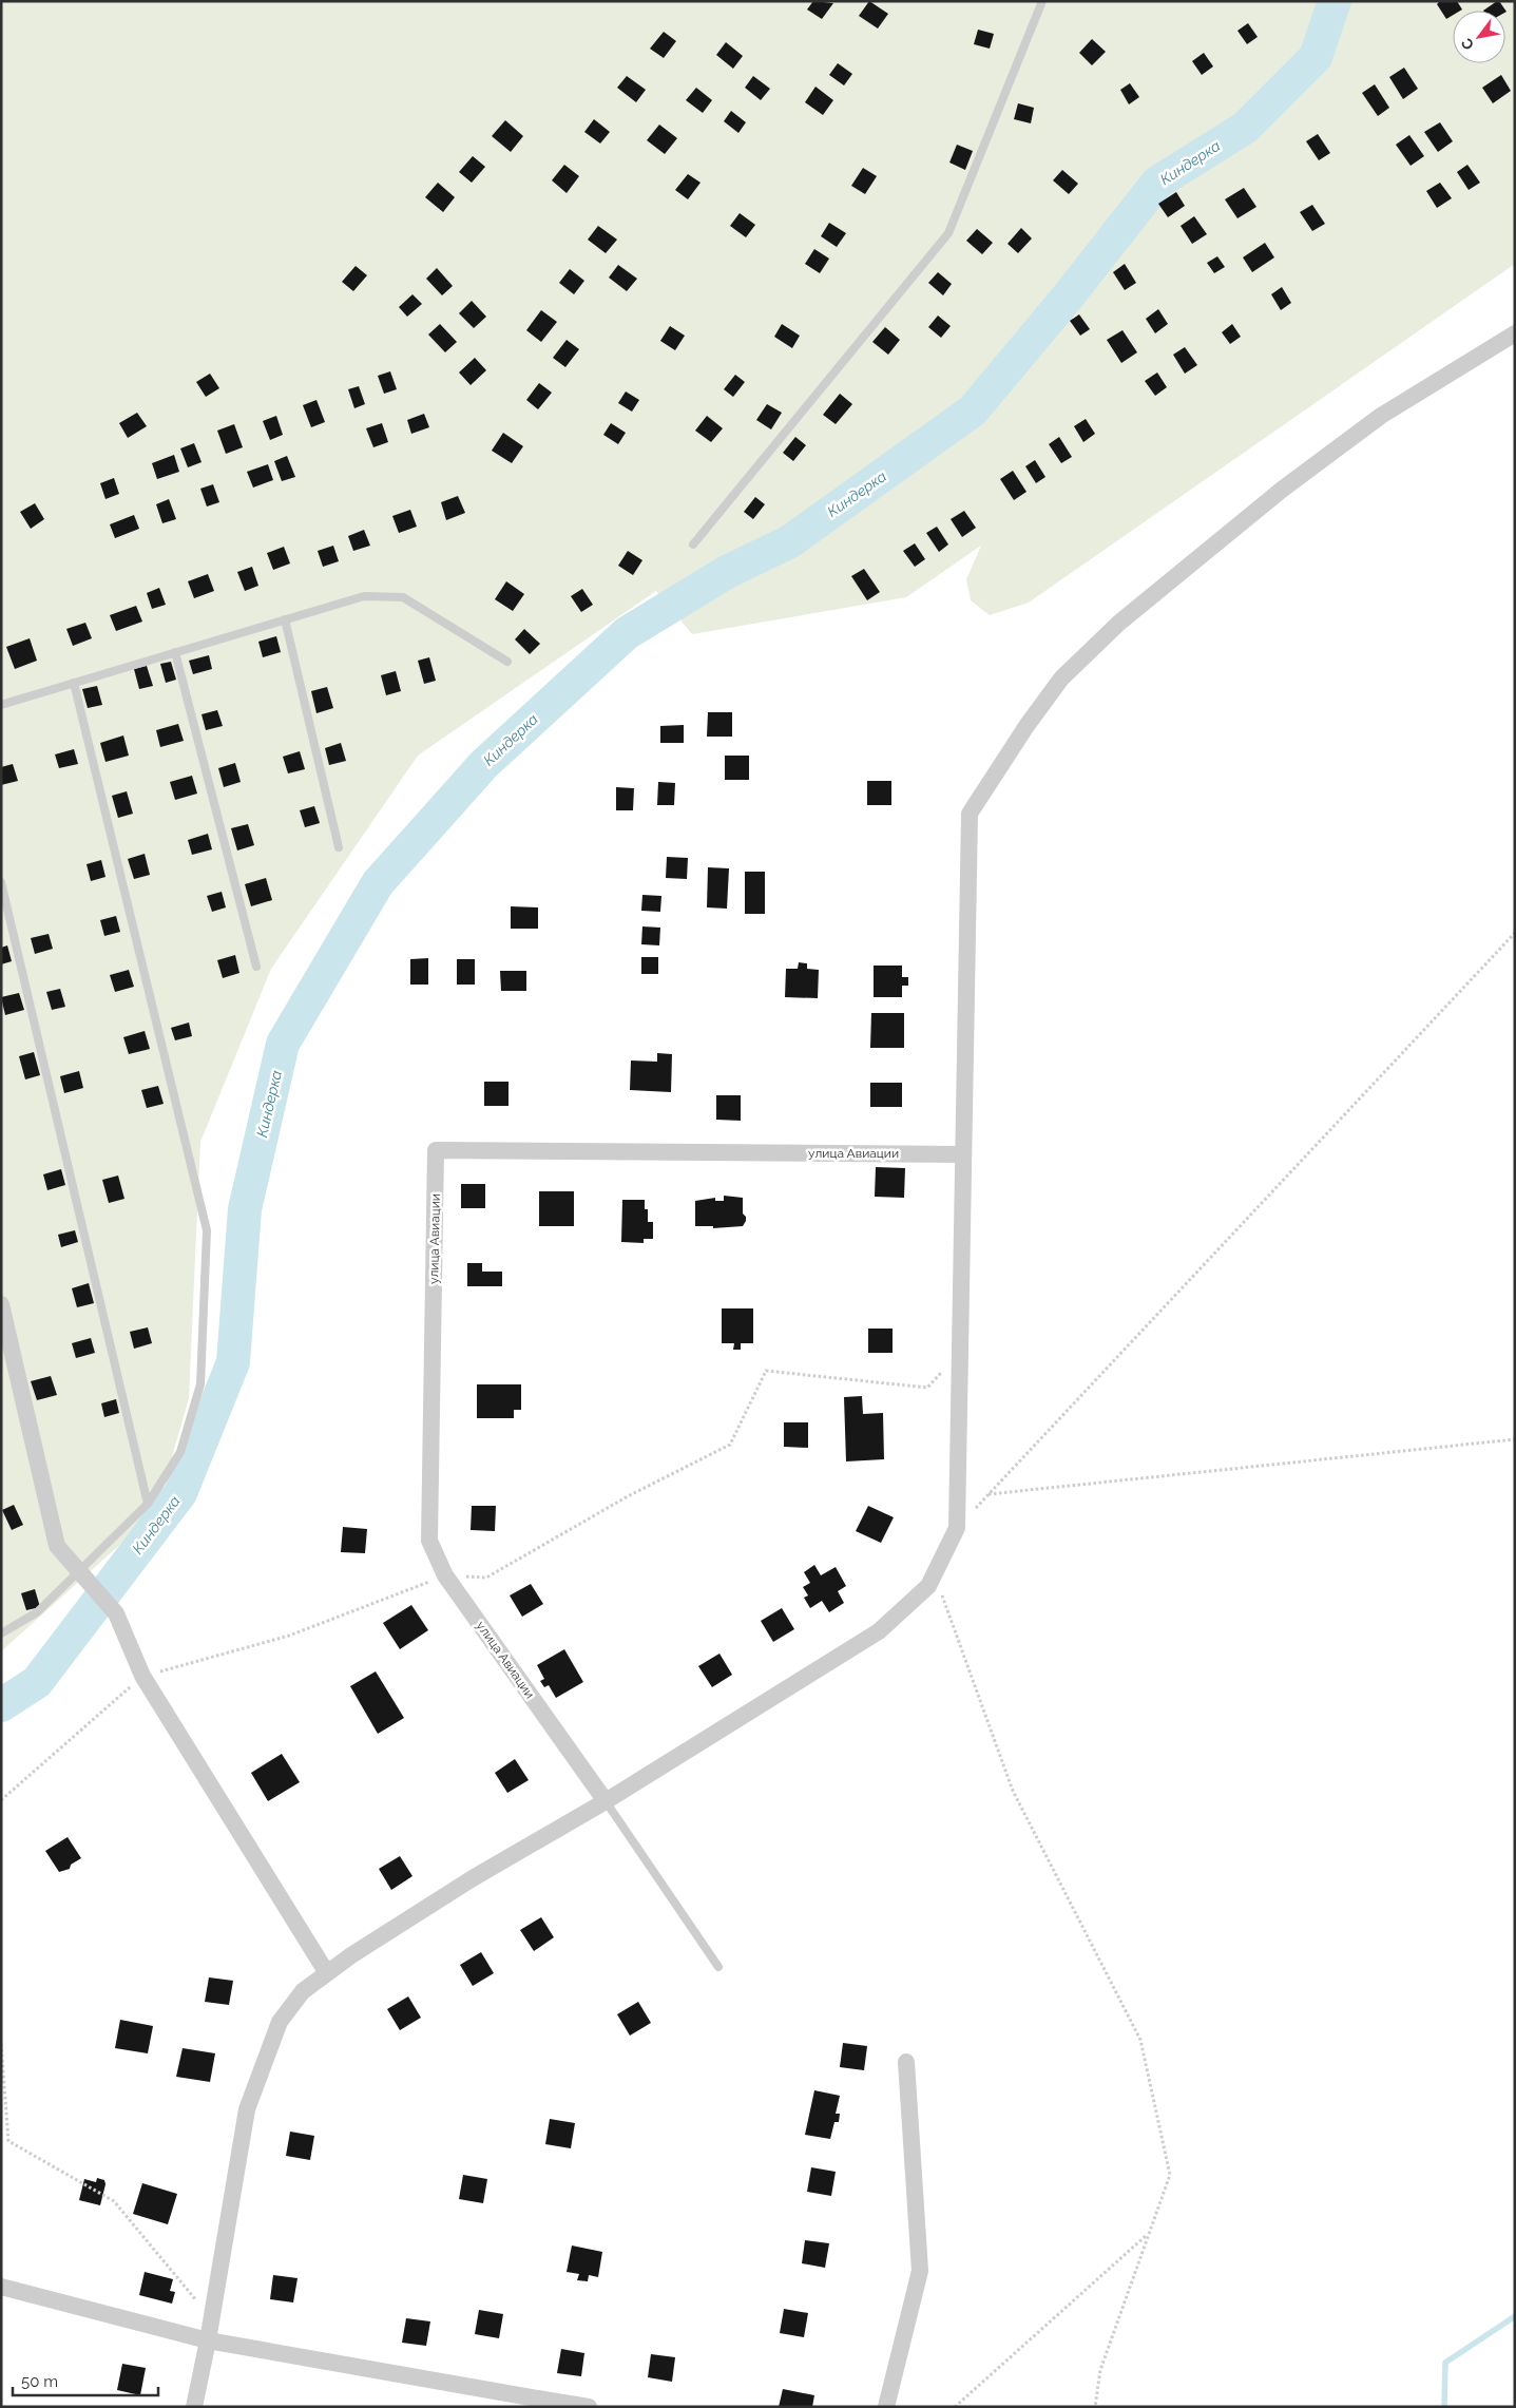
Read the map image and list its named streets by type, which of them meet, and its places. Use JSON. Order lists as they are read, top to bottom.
{
  "streets": {
    "street": ["улица Авиации"]
  },
  "water": ["Киндерка"],
  "scale_bar": "50 m",
  "north": "bottom left"
}
